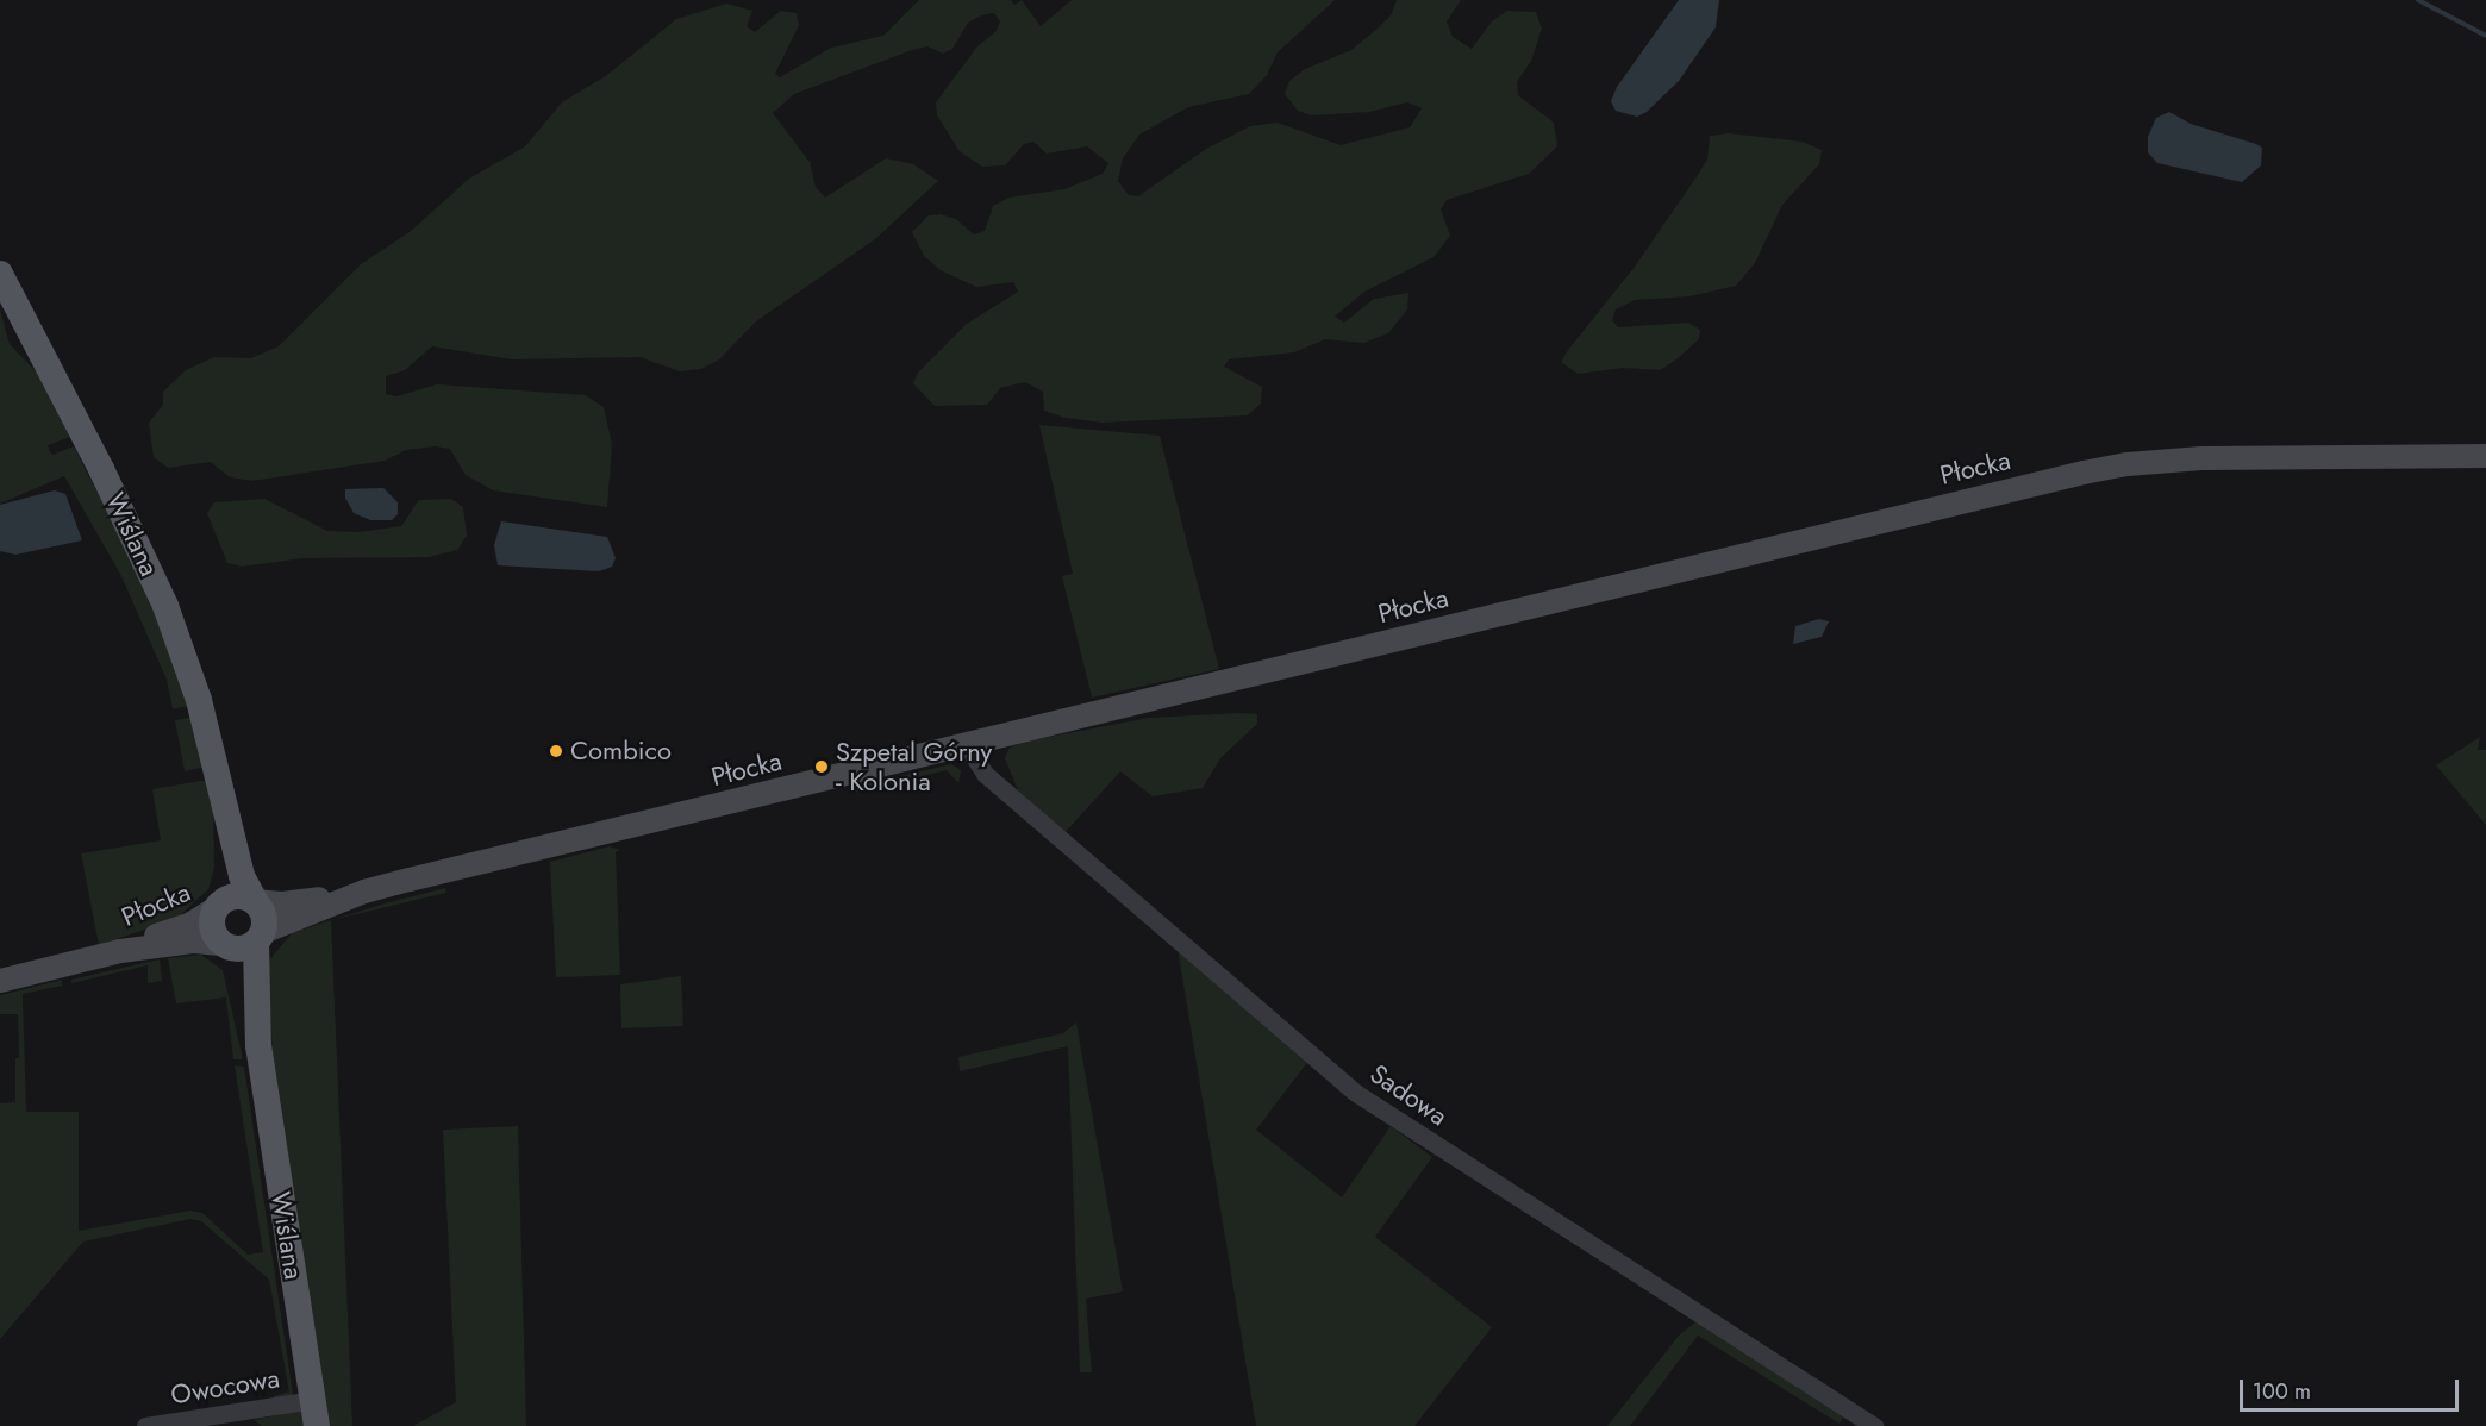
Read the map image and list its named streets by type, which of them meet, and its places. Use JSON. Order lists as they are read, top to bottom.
{
  "streets": {
    "main road": ["Płocka", "Wiślana"],
    "street": ["Sadowa", "Owocowa"]
  },
  "crossings": [
    ["Płocka", "Wiślana"],
    ["Płocka", "Sadowa"],
    ["Wiślana", "Owocowa"]
  ],
  "places": ["Combico", "Szpetal Górny - Kolonia"],
  "scale_bar": "100 m"
}
